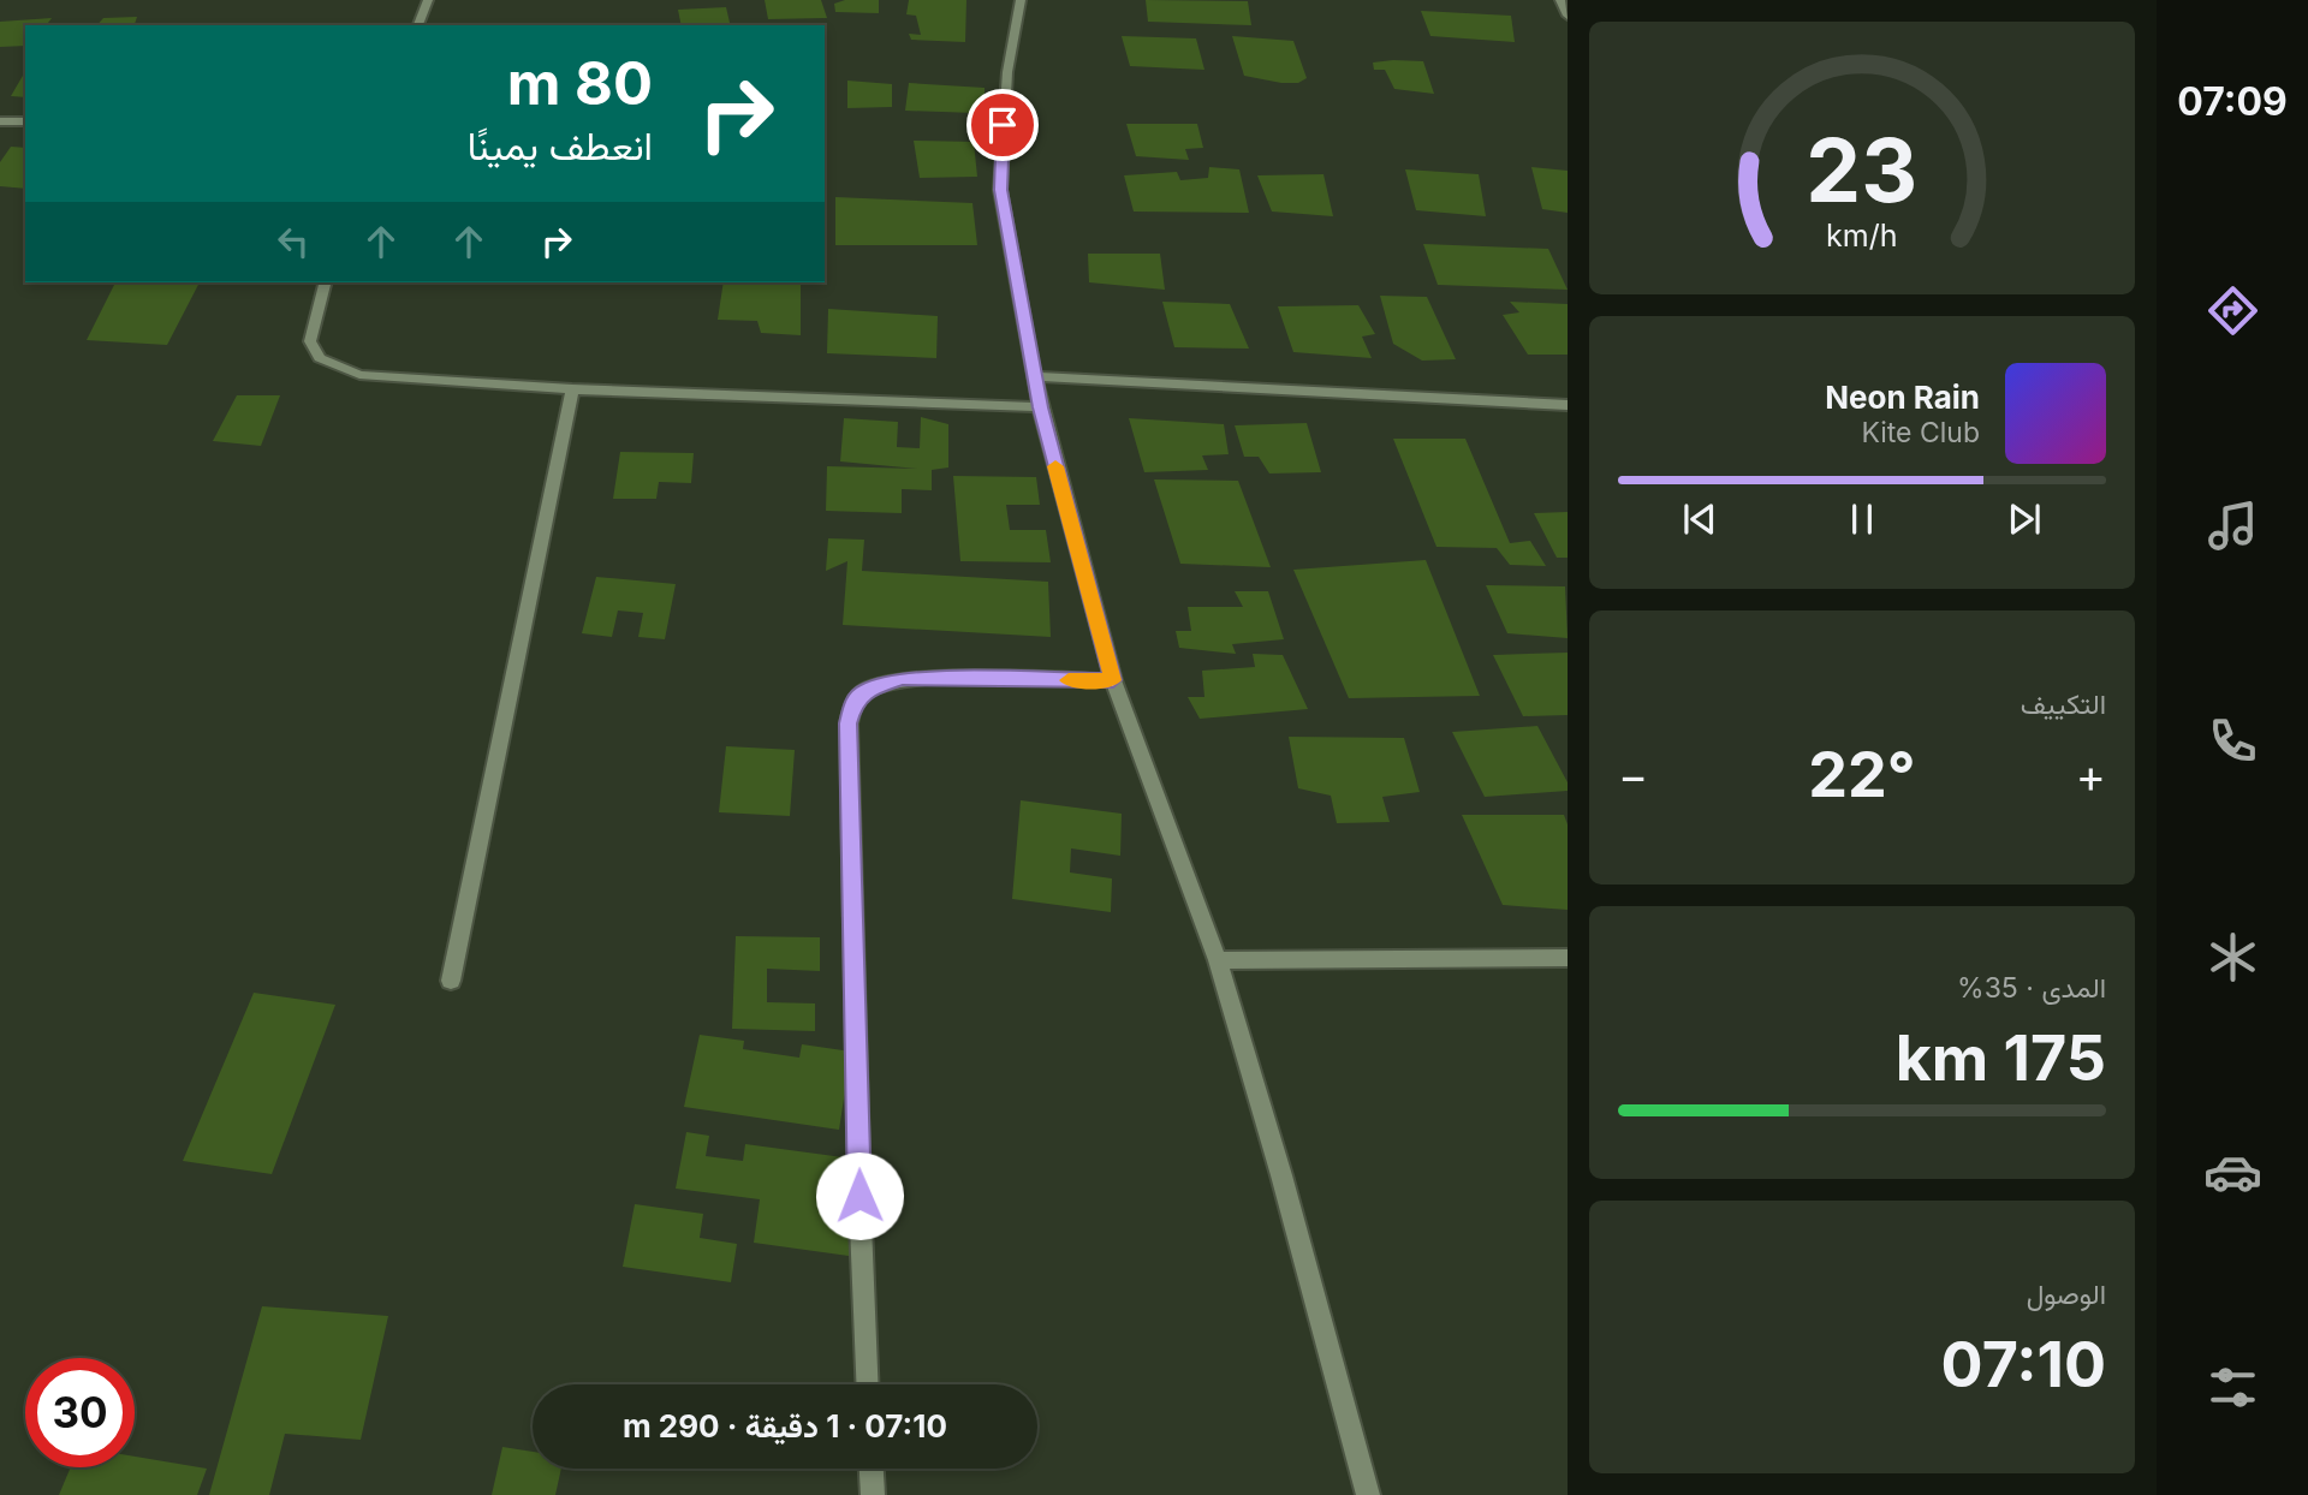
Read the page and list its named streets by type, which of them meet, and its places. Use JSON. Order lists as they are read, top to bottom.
{
  "page": {
    "tabs": "07:09",
    "turn": ["80 m", "انعطف يمينًا"],
    "song": ["Neon Rain", "Kite Club"],
    "tile": [
      "التكييف",
      ["المدى · 35%", "175 km"],
      ["الوصول", "07:10"]
    ],
    "heat": ["−", "22°", "+"],
    "limit": "30",
    "trip": "07:10 · 1 دقيقة · 290 m",
    "gauge": ["23", "km/h"]
  }
}
